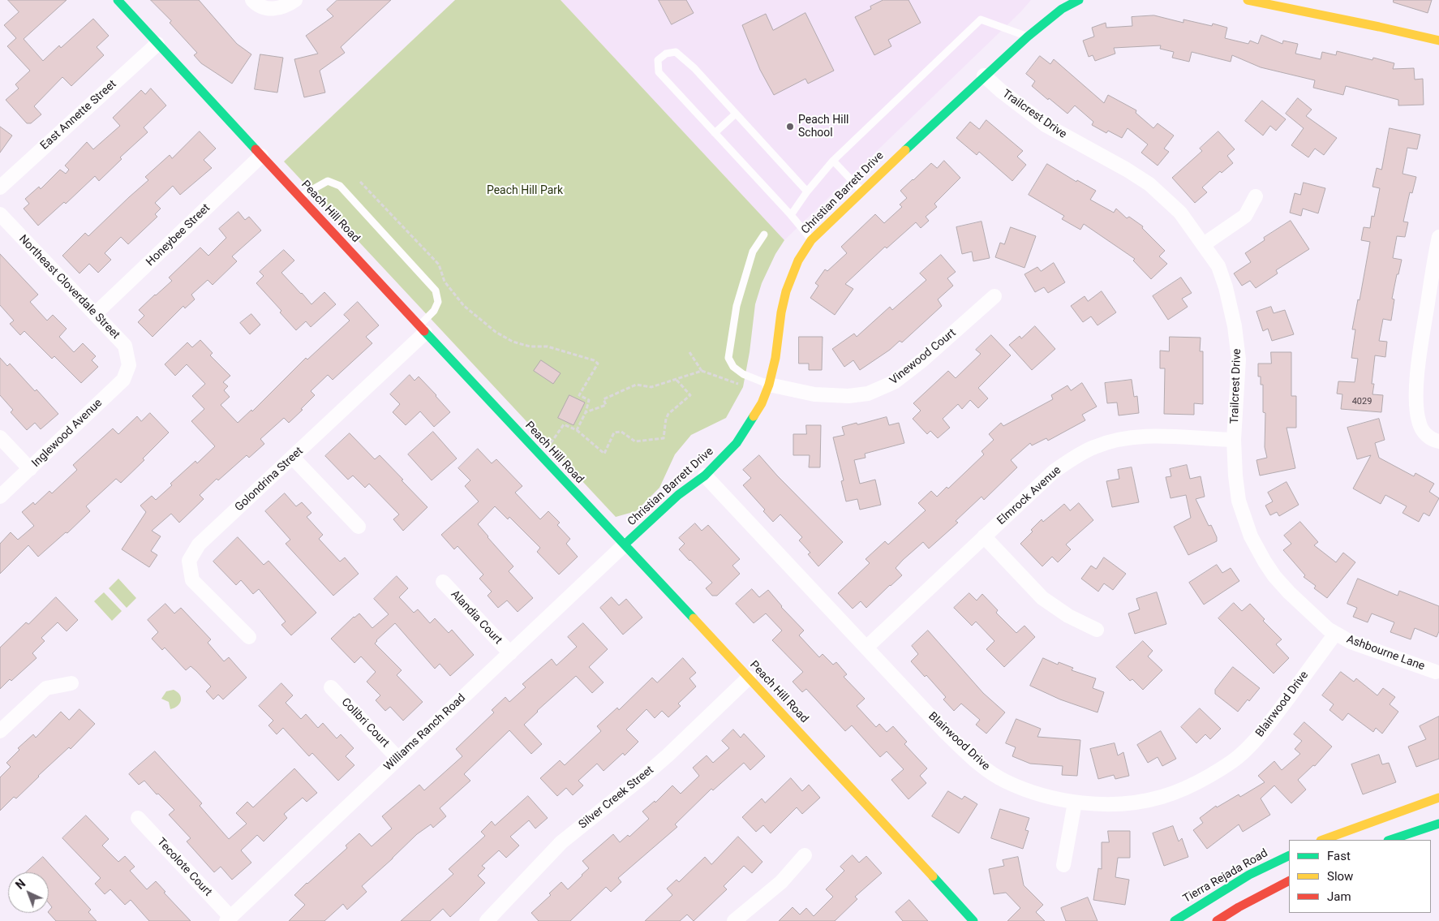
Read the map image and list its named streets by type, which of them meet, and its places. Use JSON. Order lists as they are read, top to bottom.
{
  "streets": {
    "street": [
      "Trailcrest Drive",
      "East Annette Street",
      "Christian Barrett Drive",
      "Peach Hill Road",
      "Honeybee Street",
      "Northeast Cloverdale Street",
      "Vinewood Court",
      "Inglewood Avenue",
      "Golondrina Street",
      "Elmrock Avenue",
      "Alandia Court",
      "Ashbourne Lane",
      "Blairwood Drive",
      "Colibri Court",
      "Williams Ranch Road",
      "Silver Creek Street",
      "Tecolote Court",
      "Tierra Rejada Road"
    ]
  },
  "crossings": [
    ["Trailcrest Drive", "Christian Barrett Drive"],
    ["Trailcrest Drive", "Elmrock Avenue"],
    ["Trailcrest Drive", "Ashbourne Lane"],
    ["Trailcrest Drive", "Blairwood Drive"],
    ["East Annette Street", "Peach Hill Road"],
    ["Christian Barrett Drive", "Peach Hill Road"],
    ["Christian Barrett Drive", "Vinewood Court"],
    ["Christian Barrett Drive", "Blairwood Drive"],
    ["Christian Barrett Drive", "Williams Ranch Road"],
    ["Peach Hill Road", "Honeybee Street"],
    ["Peach Hill Road", "Golondrina Street"],
    ["Peach Hill Road", "Williams Ranch Road"],
    ["Peach Hill Road", "Silver Creek Street"],
    ["Honeybee Street", "Northeast Cloverdale Street"],
    ["Northeast Cloverdale Street", "Inglewood Avenue"],
    ["Elmrock Avenue", "Blairwood Drive"],
    ["Alandia Court", "Williams Ranch Road"],
    ["Ashbourne Lane", "Blairwood Drive"],
    ["Colibri Court", "Williams Ranch Road"],
    ["Williams Ranch Road", "Tecolote Court"]
  ],
  "parks": ["Peach Hill Park"],
  "places": ["Peach Hill School"],
  "house_numbers": ["4029"],
  "legend": ["Fast", "Slow", "Jam"],
  "north": "top left"
}
